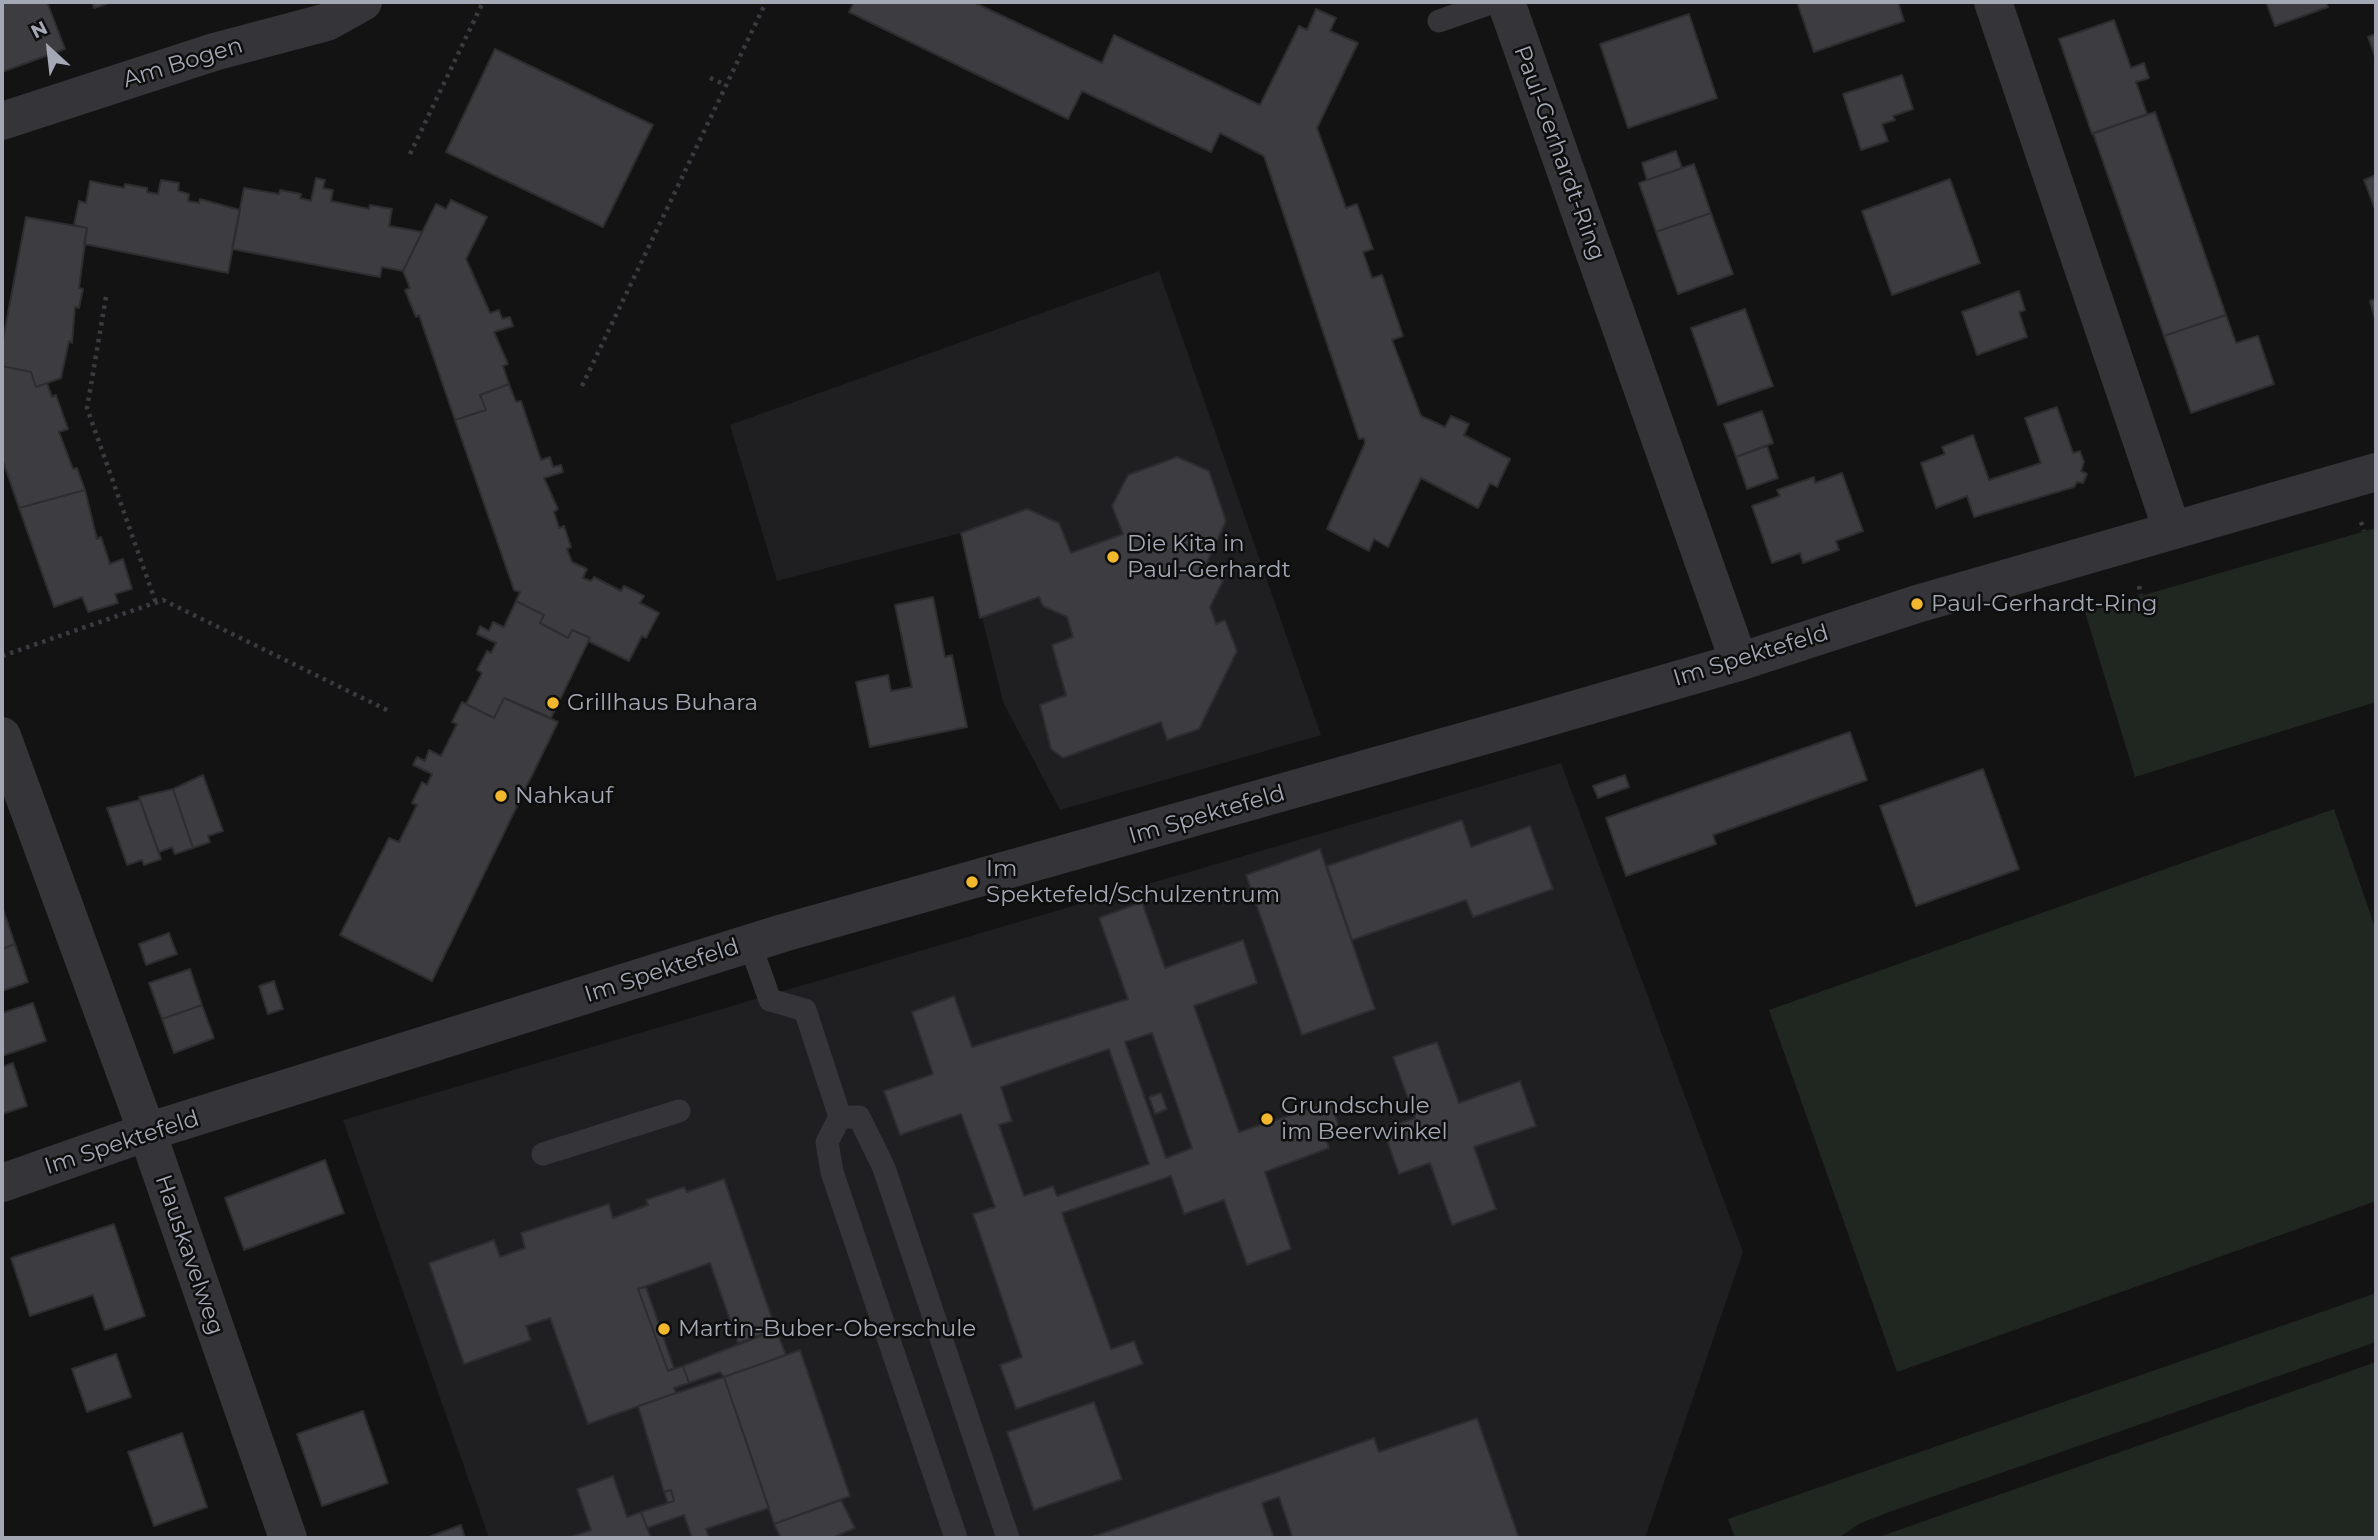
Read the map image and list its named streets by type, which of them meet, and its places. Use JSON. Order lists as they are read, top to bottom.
{
  "streets": {
    "street": [
      "Am Bogen",
      "Paul-Gerhardt-Ring",
      "Im Spektefeld",
      "Hauskavelweg"
    ]
  },
  "crossings": [
    ["Paul-Gerhardt-Ring", "Im Spektefeld"],
    ["Im Spektefeld", "Hauskavelweg"]
  ],
  "places": [
    "Die Kita in Paul-Gerhardt",
    "Paul-Gerhardt-Ring",
    "Grillhaus Buhara",
    "Nahkauf",
    "Im Spektefeld/Schulzentrum",
    "Grundschule im Beerwinkel",
    "Martin-Buber-Oberschule"
  ],
  "north": "top left"
}
